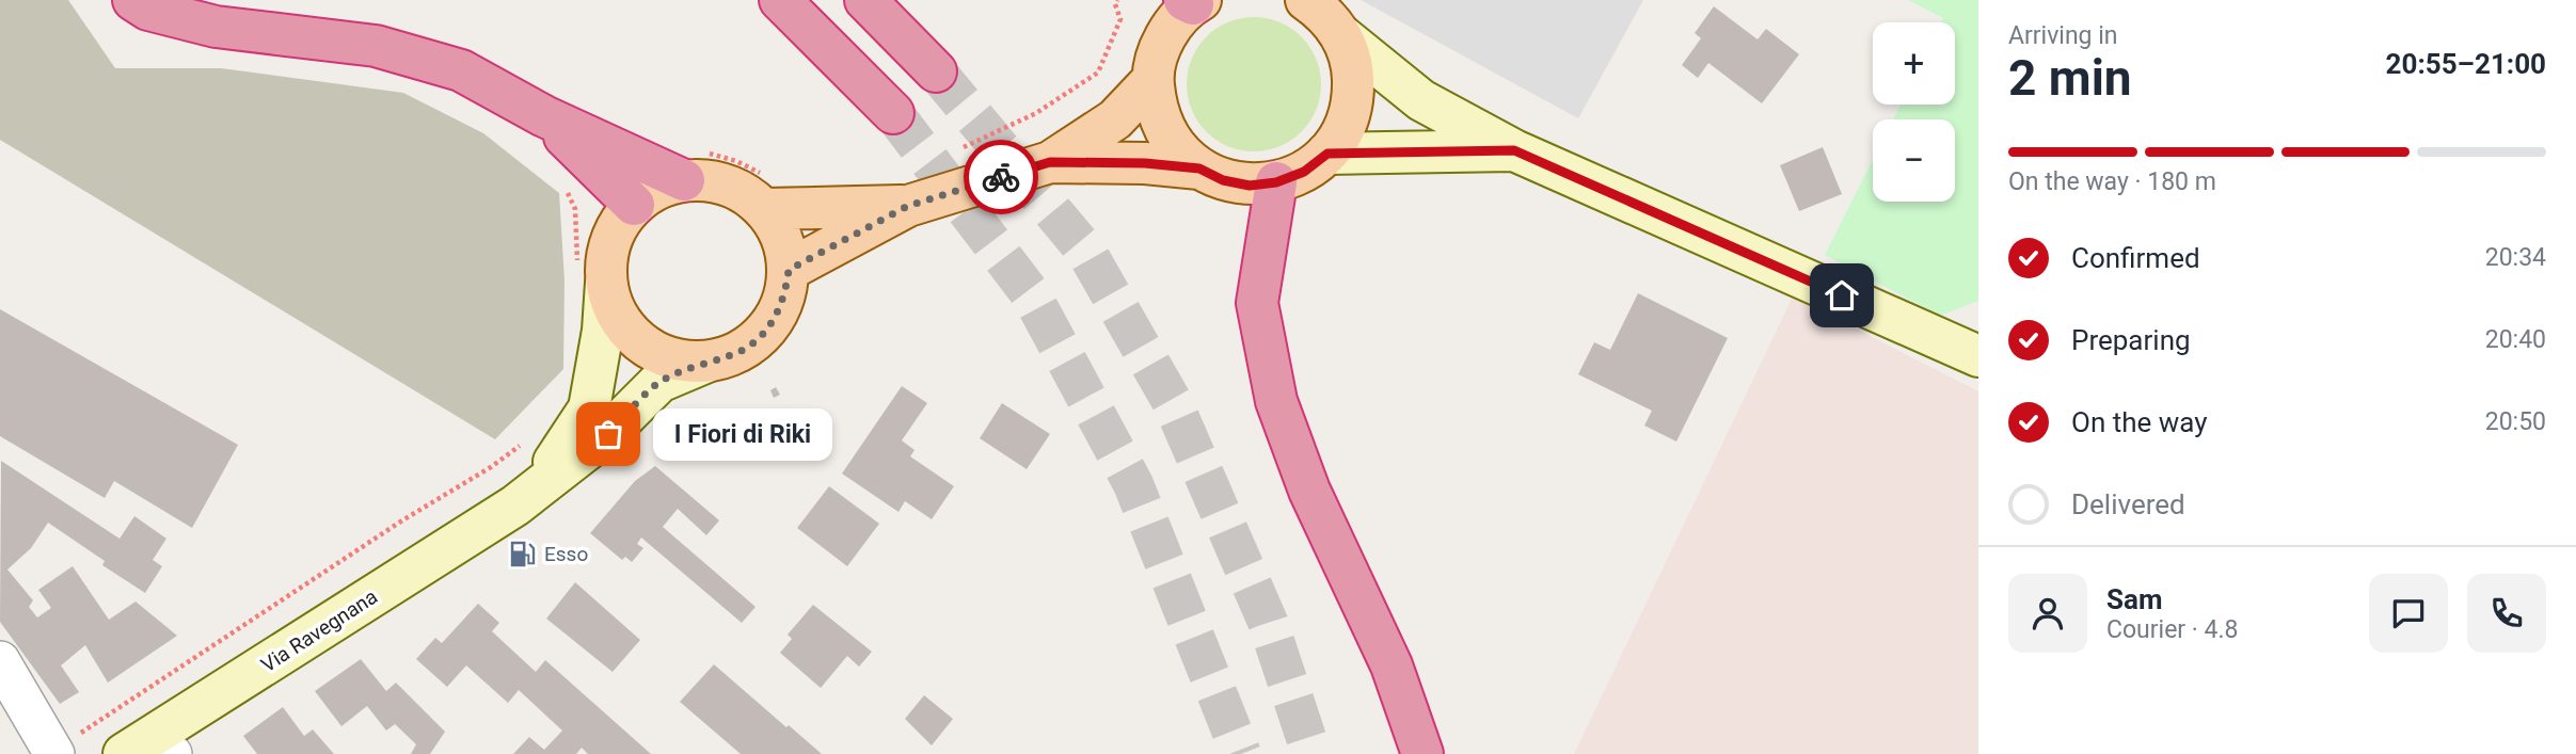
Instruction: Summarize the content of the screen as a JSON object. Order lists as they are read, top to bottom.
{
  "streets": {
    "main road": ["Via Ravegnana"]
  },
  "places": {
    "other": ["I Fiori di Riki"],
    "fuel station": ["Esso"]
  },
  "page": {
    "heading": ["2 min", "Arriving in", "20:55–21:00"],
    "panel": ["Sam", "Courier · 4.8"],
    "map_buttons": ["+", "−"],
    "bar": "On the way · 180 m",
    "list": [
      ["Confirmed", "20:34"],
      ["Preparing", "20:40"],
      ["On the way", "20:50"],
      "Delivered"
    ],
    "bubble": "I Fiori di Riki"
  }
}
